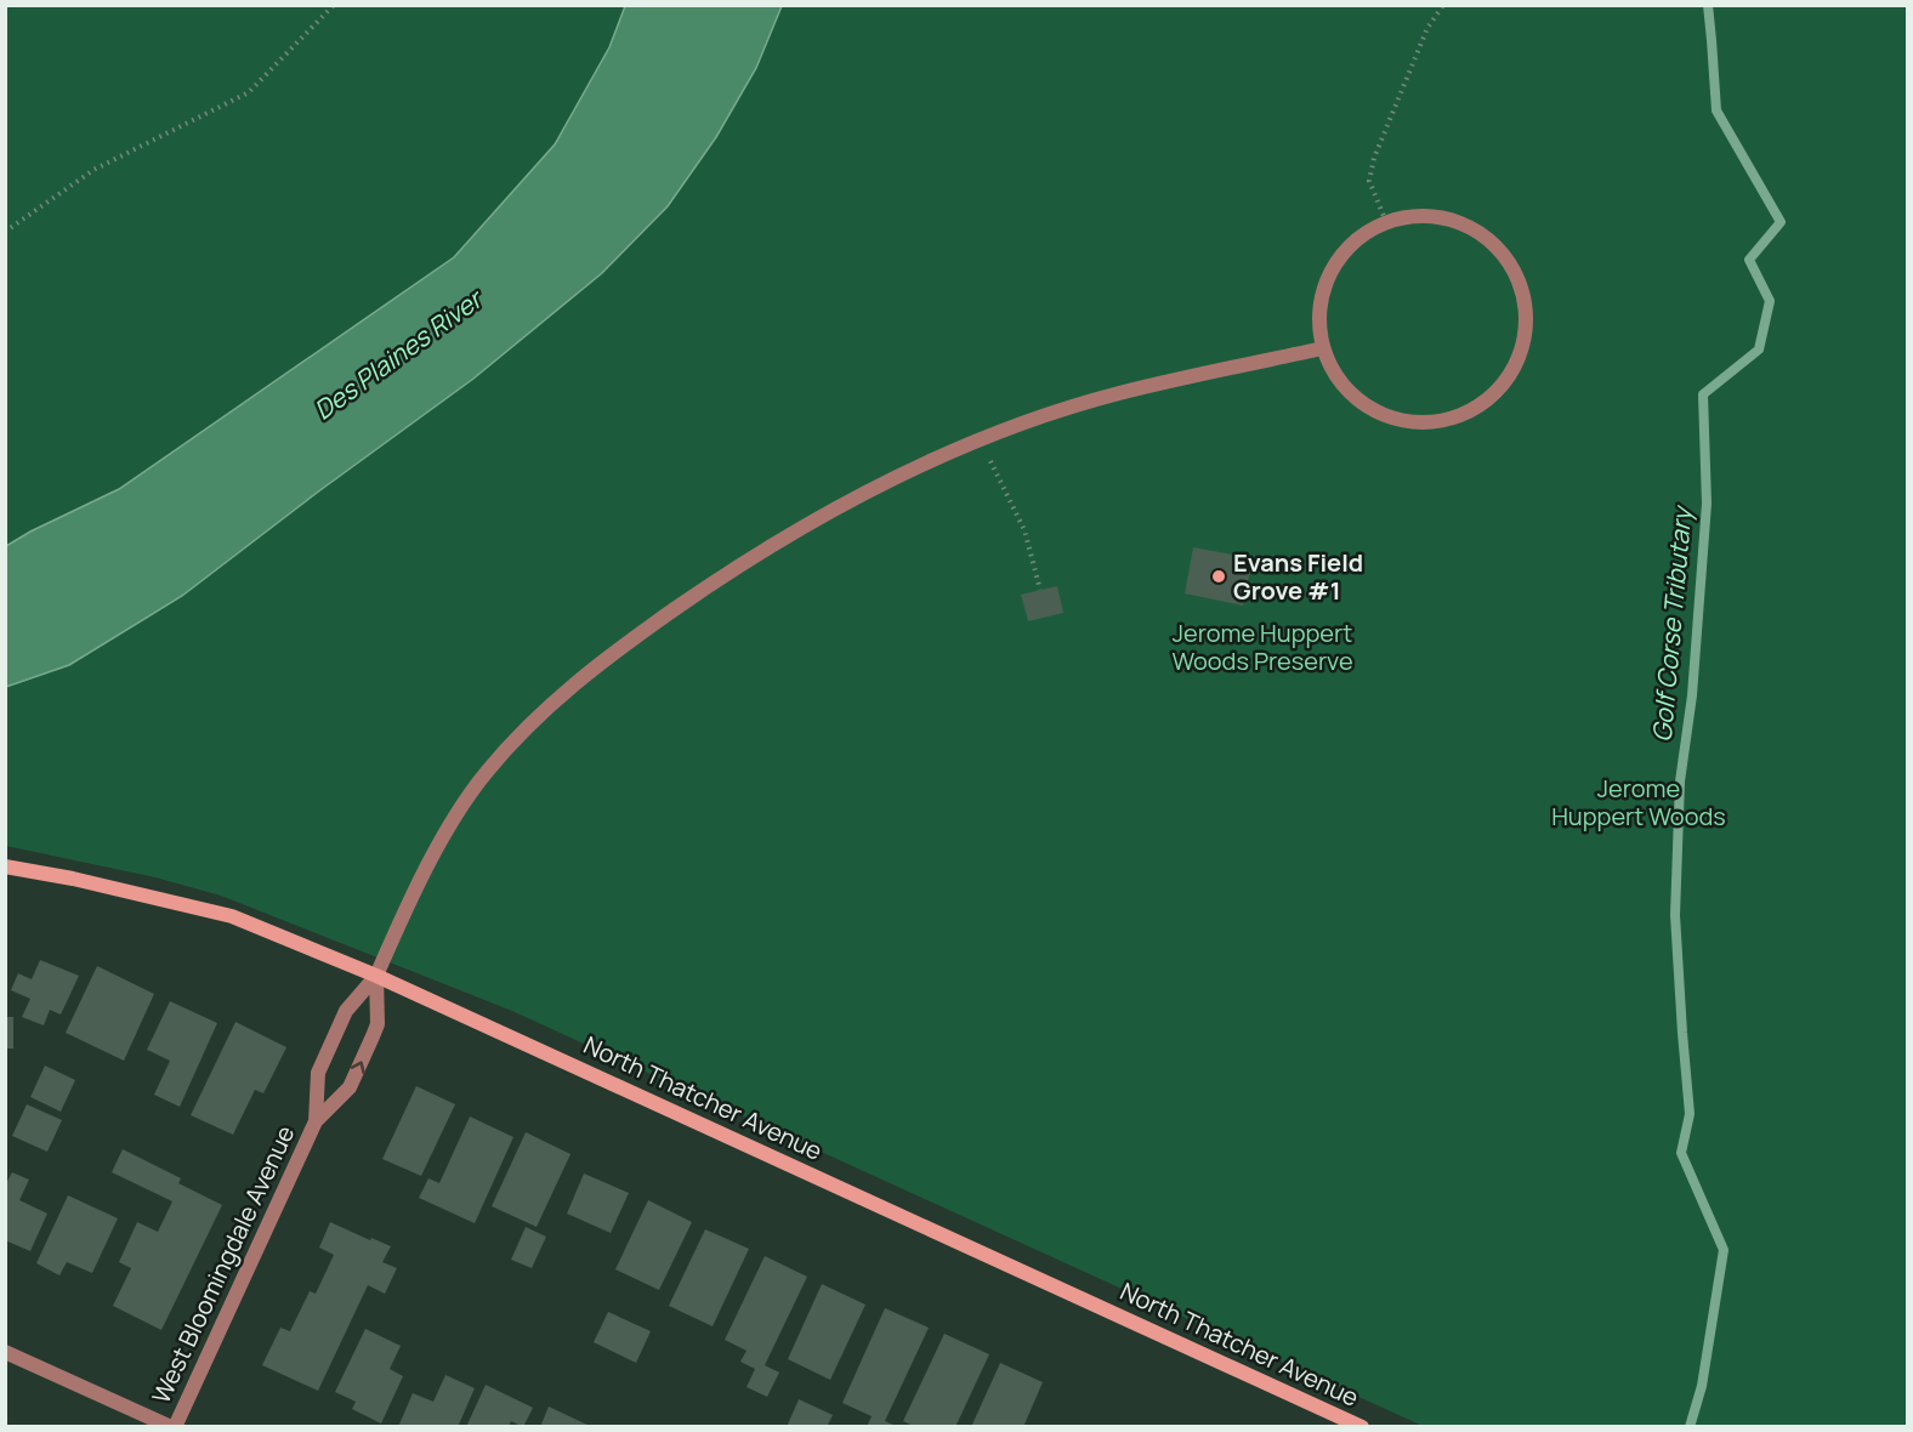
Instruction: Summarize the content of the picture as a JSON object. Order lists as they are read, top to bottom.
{
  "streets": {
    "street": ["North Thatcher Avenue", "West Bloomingdale Avenue"]
  },
  "crossings": [
    ["North Thatcher Avenue", "West Bloomingdale Avenue"]
  ],
  "water": ["Des Plaines River", "Golf Corse Tributary"],
  "parks": ["Jerome Huppert Woods Preserve", "Jerome Huppert Woods"],
  "places": ["Evans Field Grove #1"]
}
